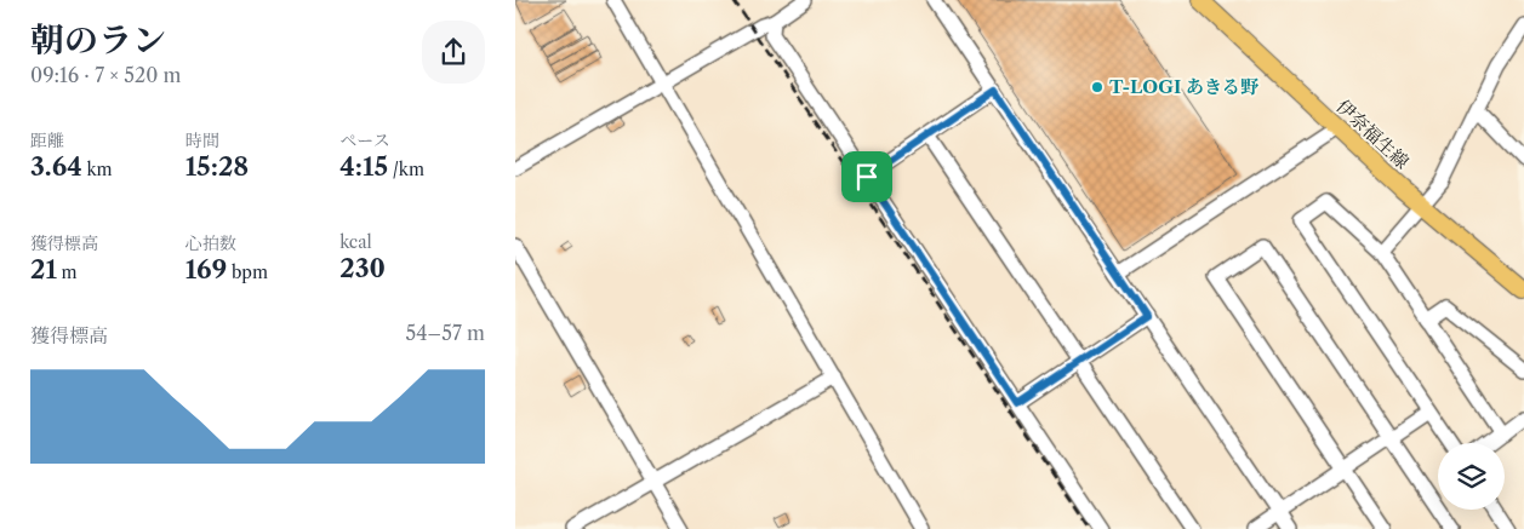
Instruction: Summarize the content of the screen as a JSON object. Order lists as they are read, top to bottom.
{
  "streets": {
    "main road": ["伊奈福生線"]
  },
  "places": ["T-LOGI あきる野"],
  "page": {
    "heading": ["朝のラン", "09:16 · 7 × 520 m"],
    "stats": [
      ["距離", "3.64 km"],
      ["時間", "15:28"],
      ["ペース", "4:15 /km"],
      ["獲得標高", "21 m"],
      ["心拍数", "169 bpm"],
      ["kcal", "230"]
    ],
    "chart": ["獲得標高", "54–57 m"]
  }
}
